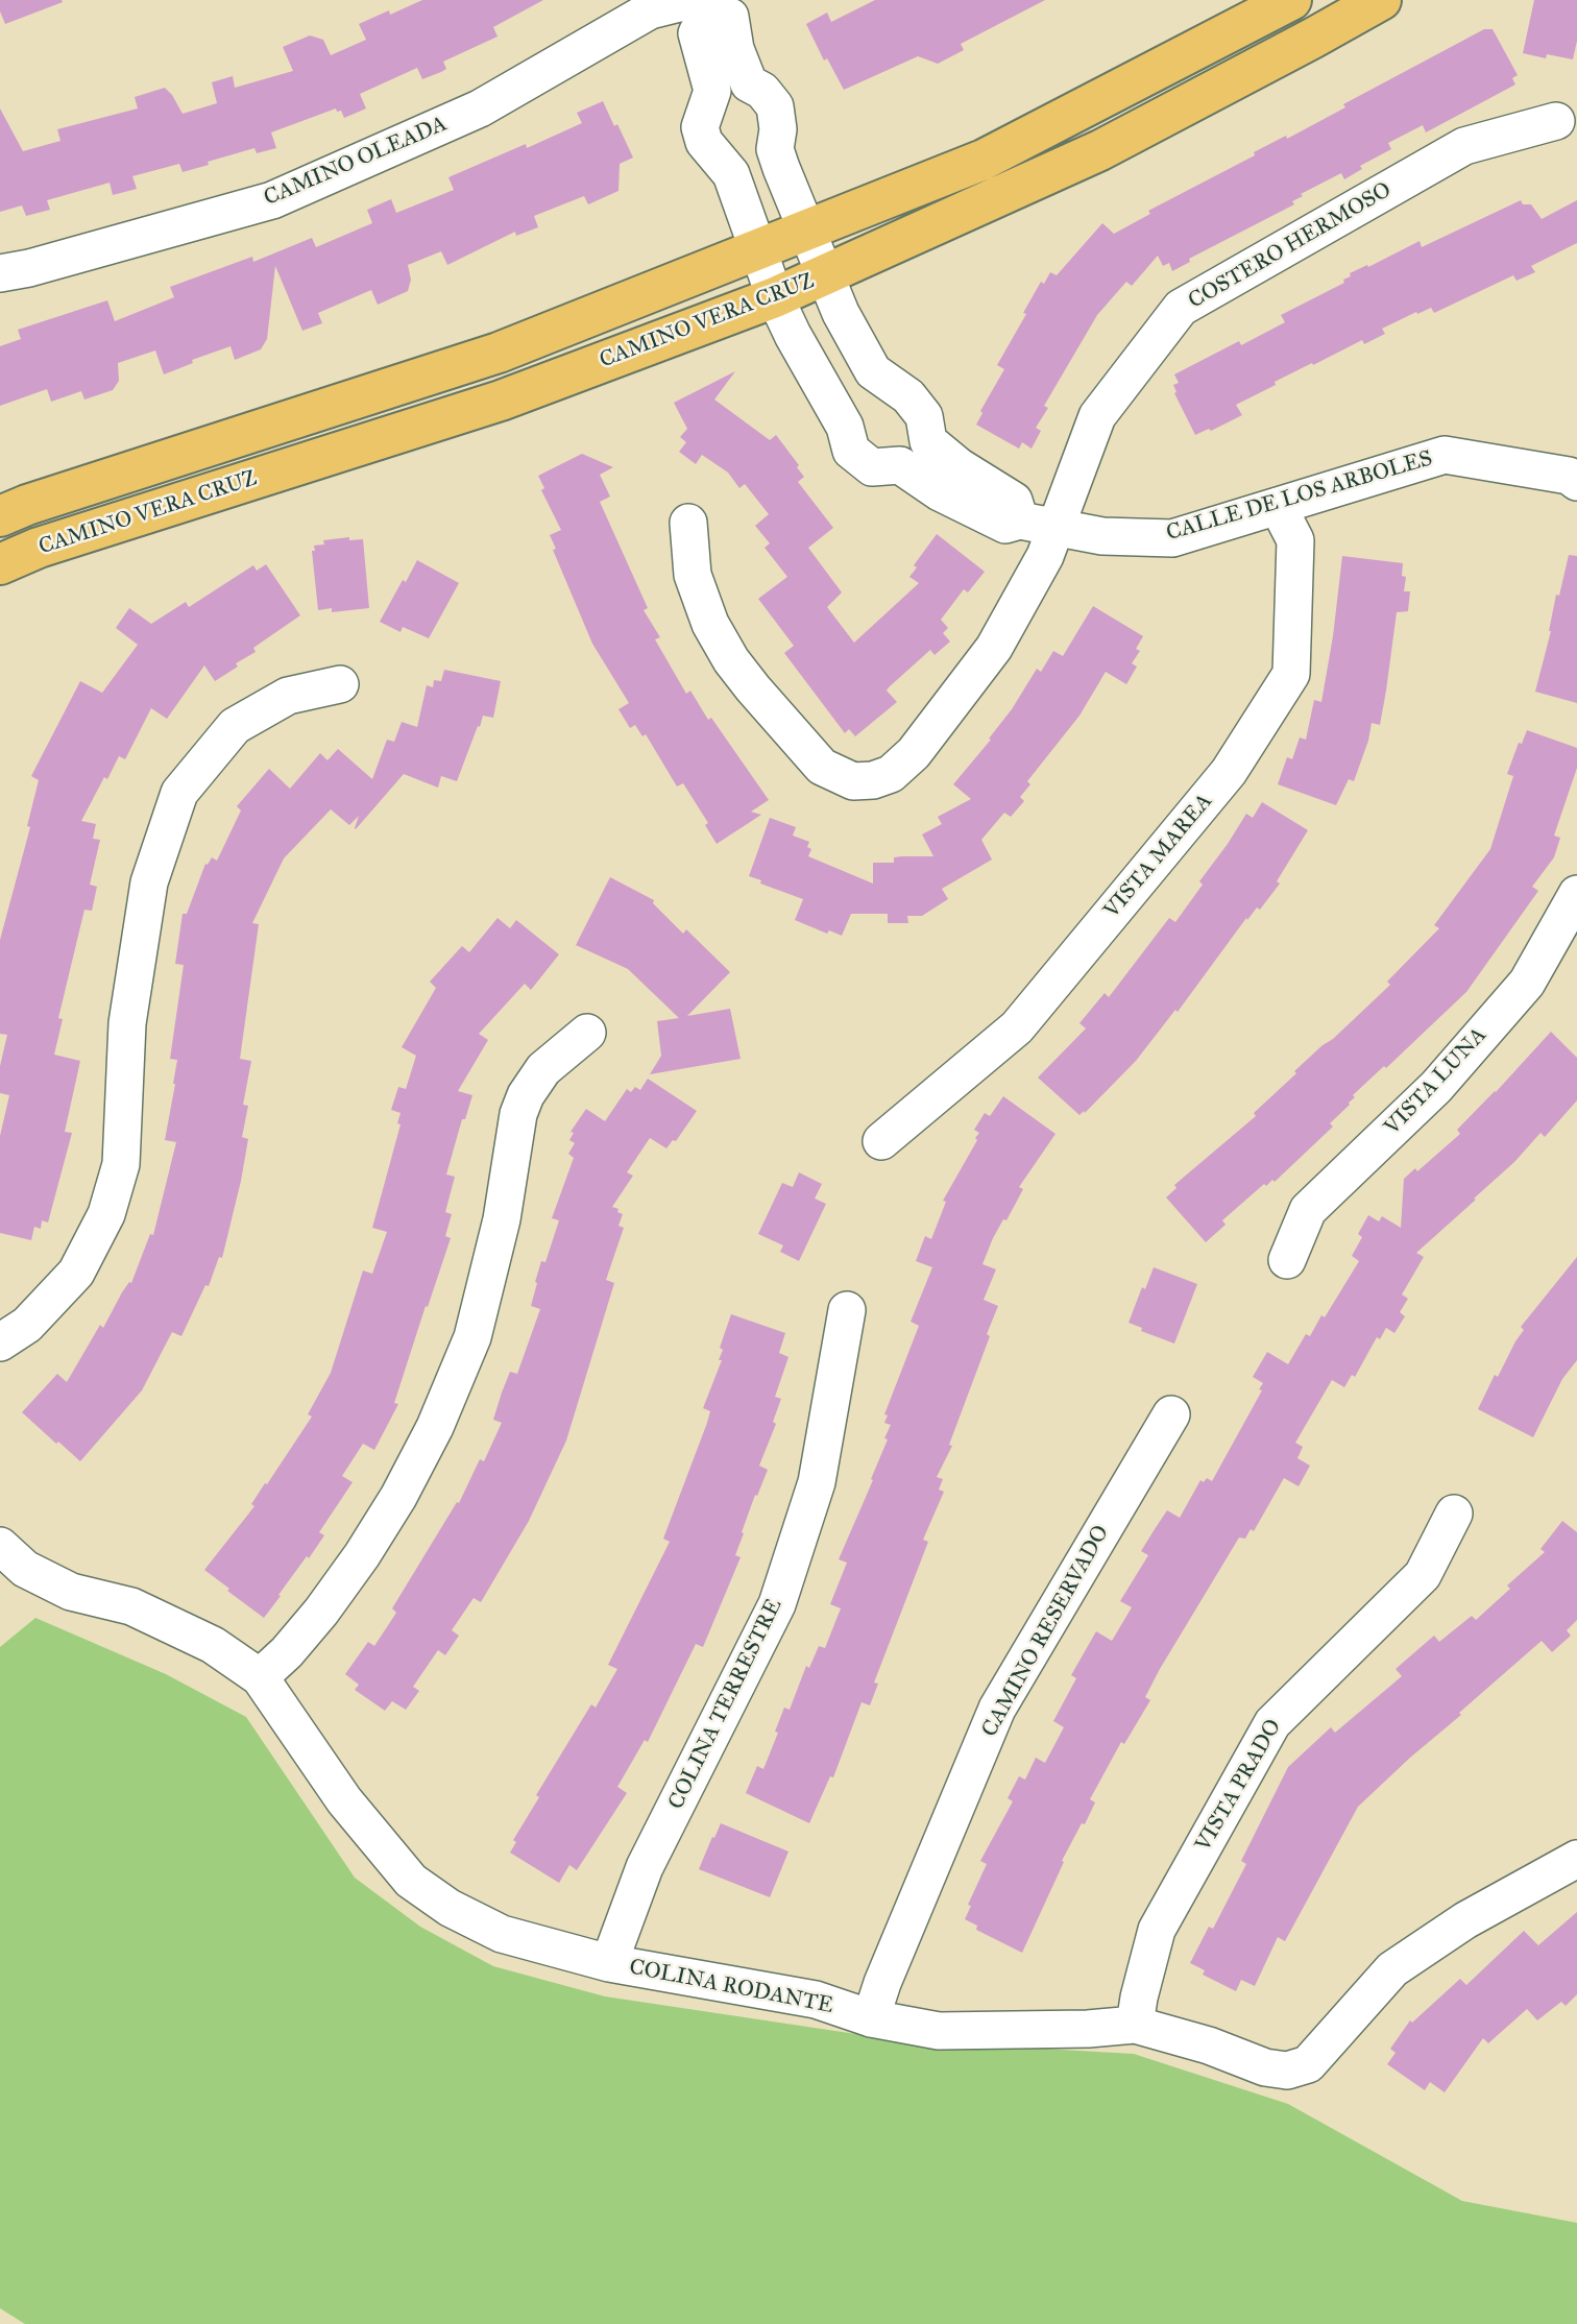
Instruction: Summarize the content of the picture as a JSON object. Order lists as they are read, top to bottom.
{
  "streets": {
    "main road": ["CAMINO VERA CRUZ"],
    "street": [
      "CAMINO OLEADA",
      "COSTERO HERMOSO",
      "CALLE DE LOS ARBOLES",
      "VISTA MAREA",
      "VISTA LUNA",
      "CAMINO RESERVADO",
      "COLINA TERRESTRE",
      "VISTA PRADO",
      "COLINA RODANTE"
    ]
  },
  "crossings": [
    ["COSTERO HERMOSO", "CALLE DE LOS ARBOLES"],
    ["CALLE DE LOS ARBOLES", "VISTA MAREA"],
    ["CAMINO RESERVADO", "COLINA RODANTE"],
    ["COLINA TERRESTRE", "COLINA RODANTE"],
    ["VISTA PRADO", "COLINA RODANTE"]
  ]
}
